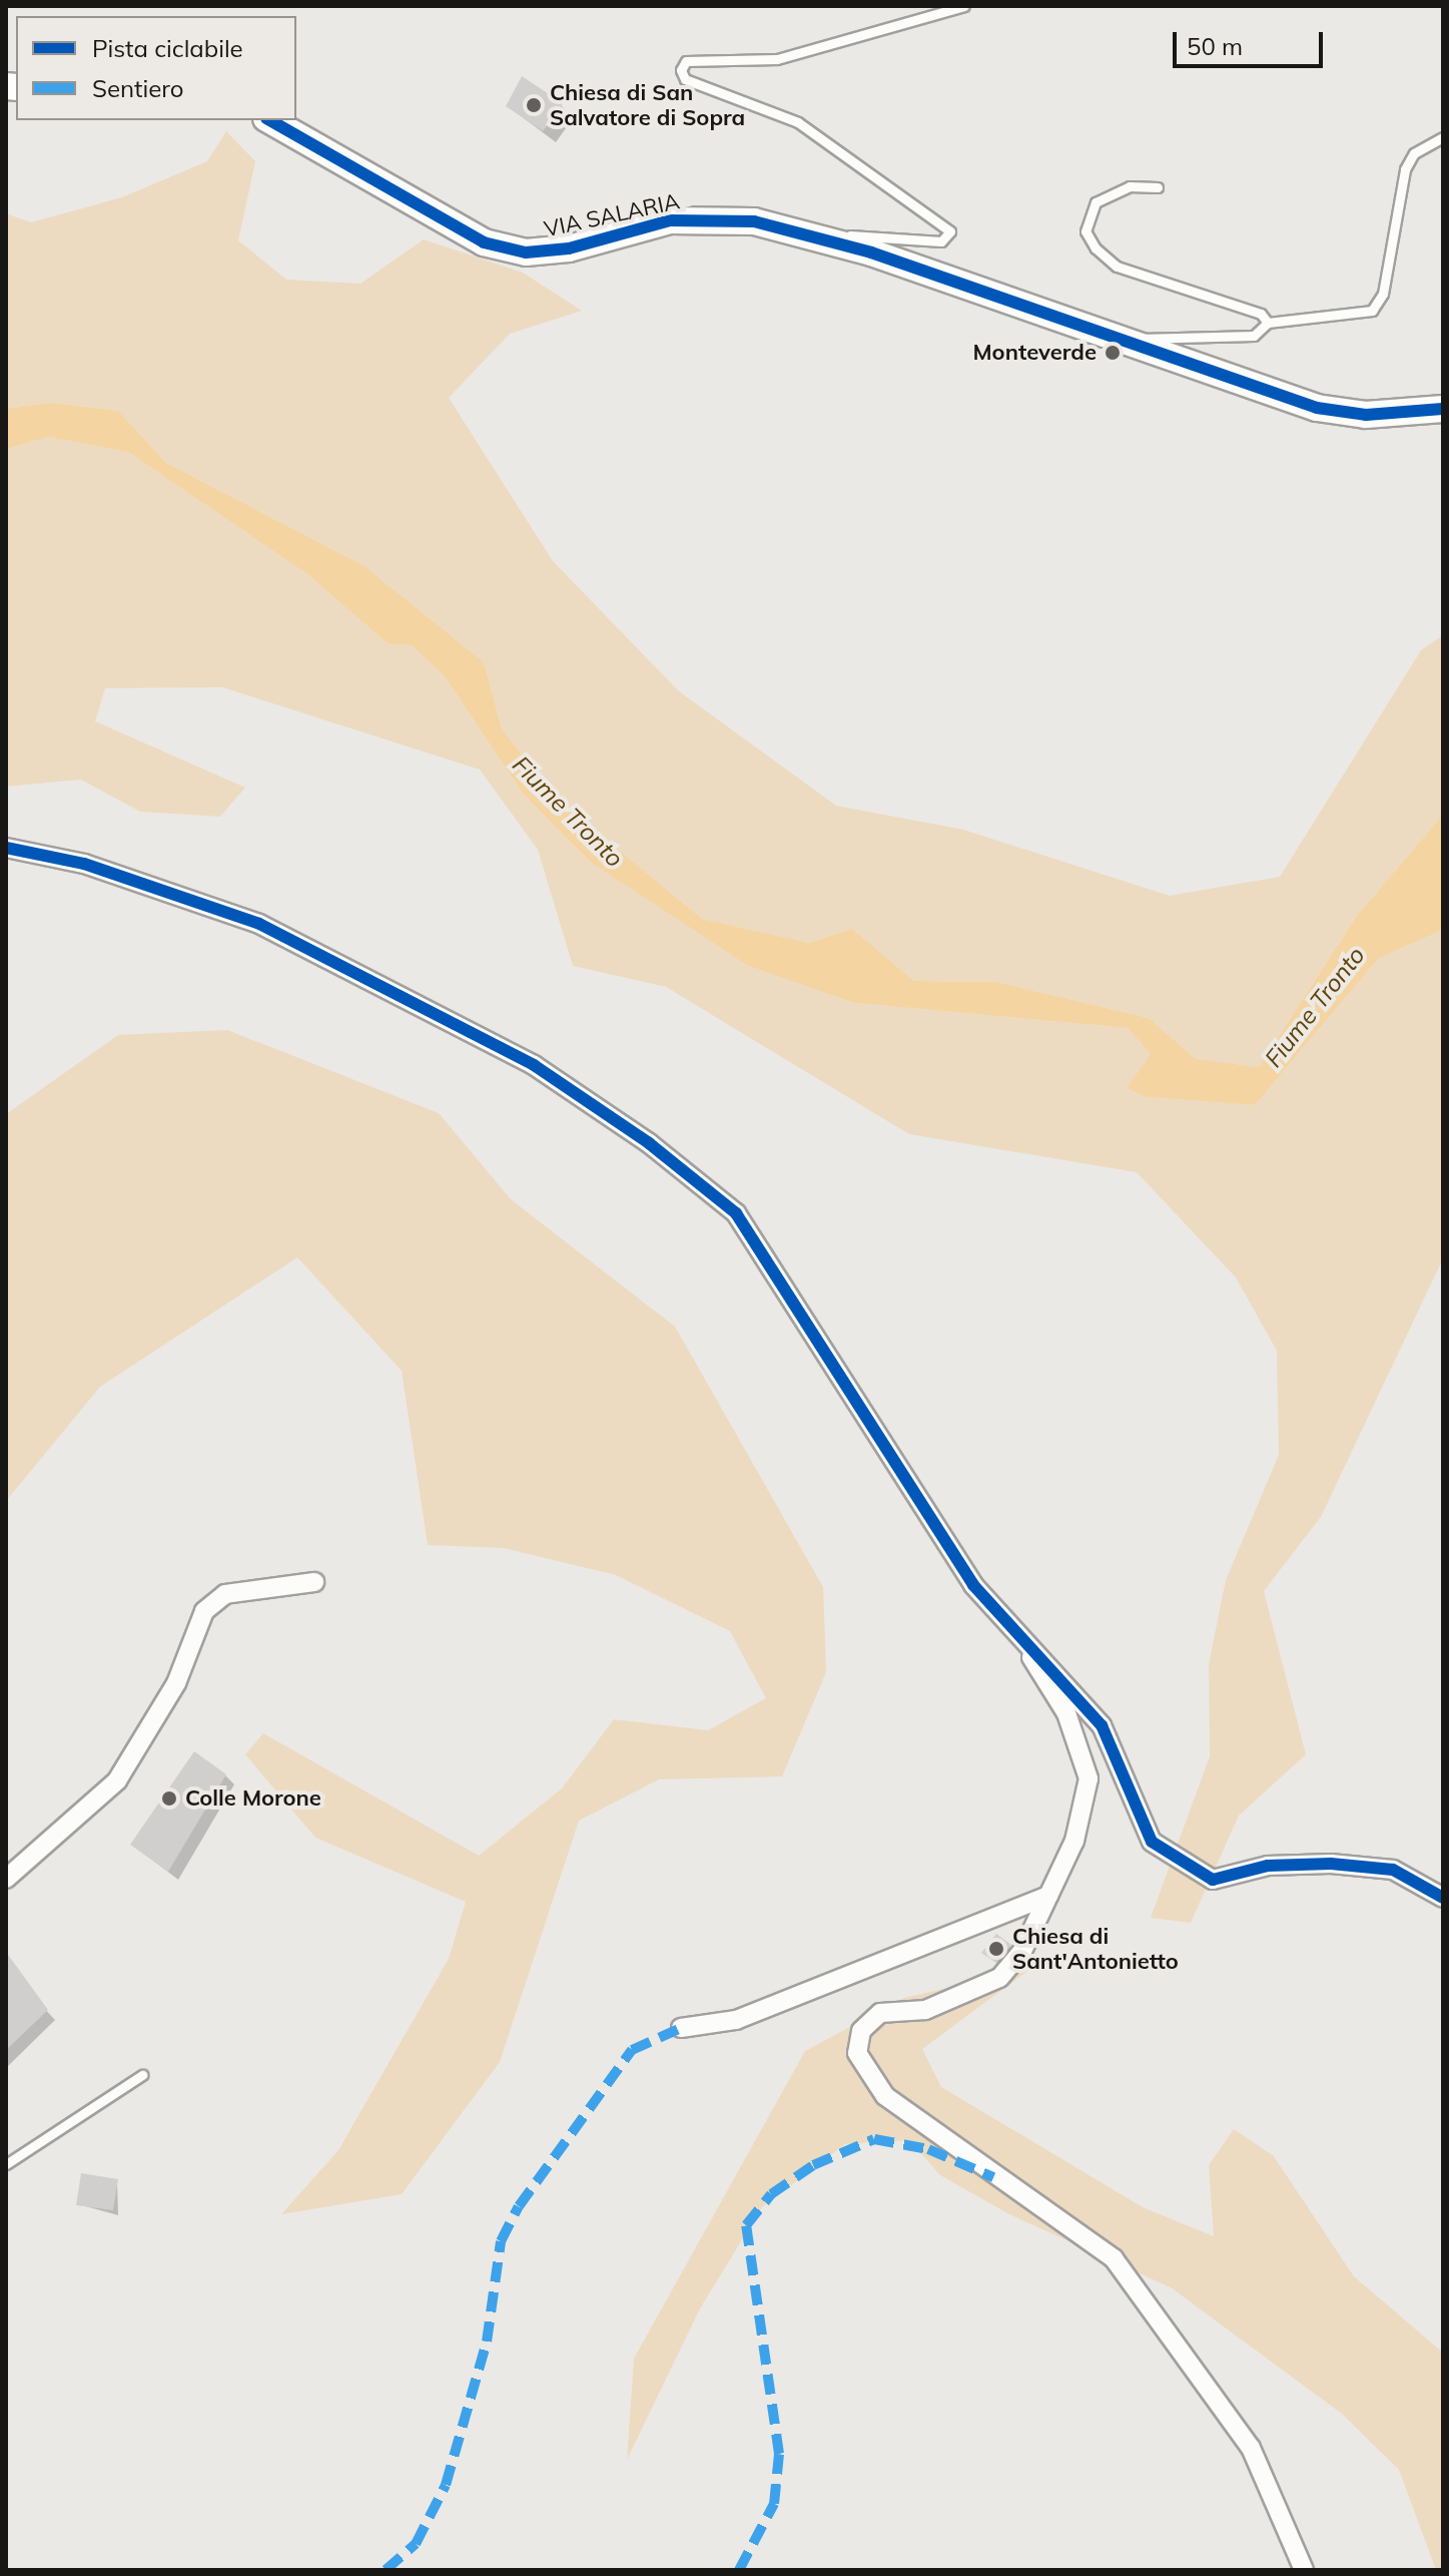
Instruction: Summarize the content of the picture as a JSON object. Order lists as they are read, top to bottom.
{
  "streets": {
    "main road": ["VIA SALARIA"]
  },
  "water": ["Fiume Tronto"],
  "places": [
    "Chiesa di San Salvatore di Sopra",
    "Monteverde",
    "Colle Morone",
    "Chiesa di Sant'Antonietto"
  ],
  "legend": ["Pista ciclabile", "Sentiero"],
  "scale_bar": "50 m"
}
